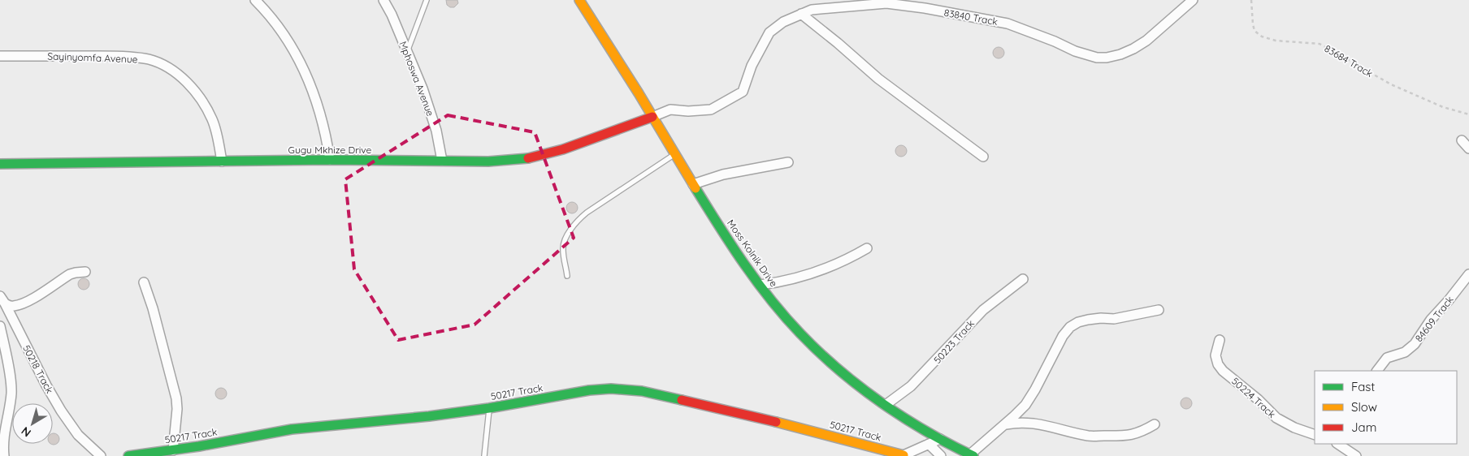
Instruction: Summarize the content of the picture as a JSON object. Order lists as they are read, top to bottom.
{
  "streets": {
    "street": [
      "83840 Track",
      "Sayinyomfa Avenue",
      "Mphoswa Avenue",
      "Gugu Mkhize Drive",
      "Moss Kolnik Drive",
      "84609 Track",
      "50223 Track",
      "50218 Track",
      "50217 Track",
      "50224 Track"
    ],
    "path": ["83684 Track"]
  },
  "crossings": [
    ["83840 Track", "Gugu Mkhize Drive"],
    ["83840 Track", "Moss Kolnik Drive"],
    ["Sayinyomfa Avenue", "Gugu Mkhize Drive"],
    ["Mphoswa Avenue", "Gugu Mkhize Drive"],
    ["Gugu Mkhize Drive", "Moss Kolnik Drive"],
    ["Moss Kolnik Drive", "50223 Track"]
  ],
  "legend": ["Fast", "Slow", "Jam"],
  "north": "bottom left"
}
